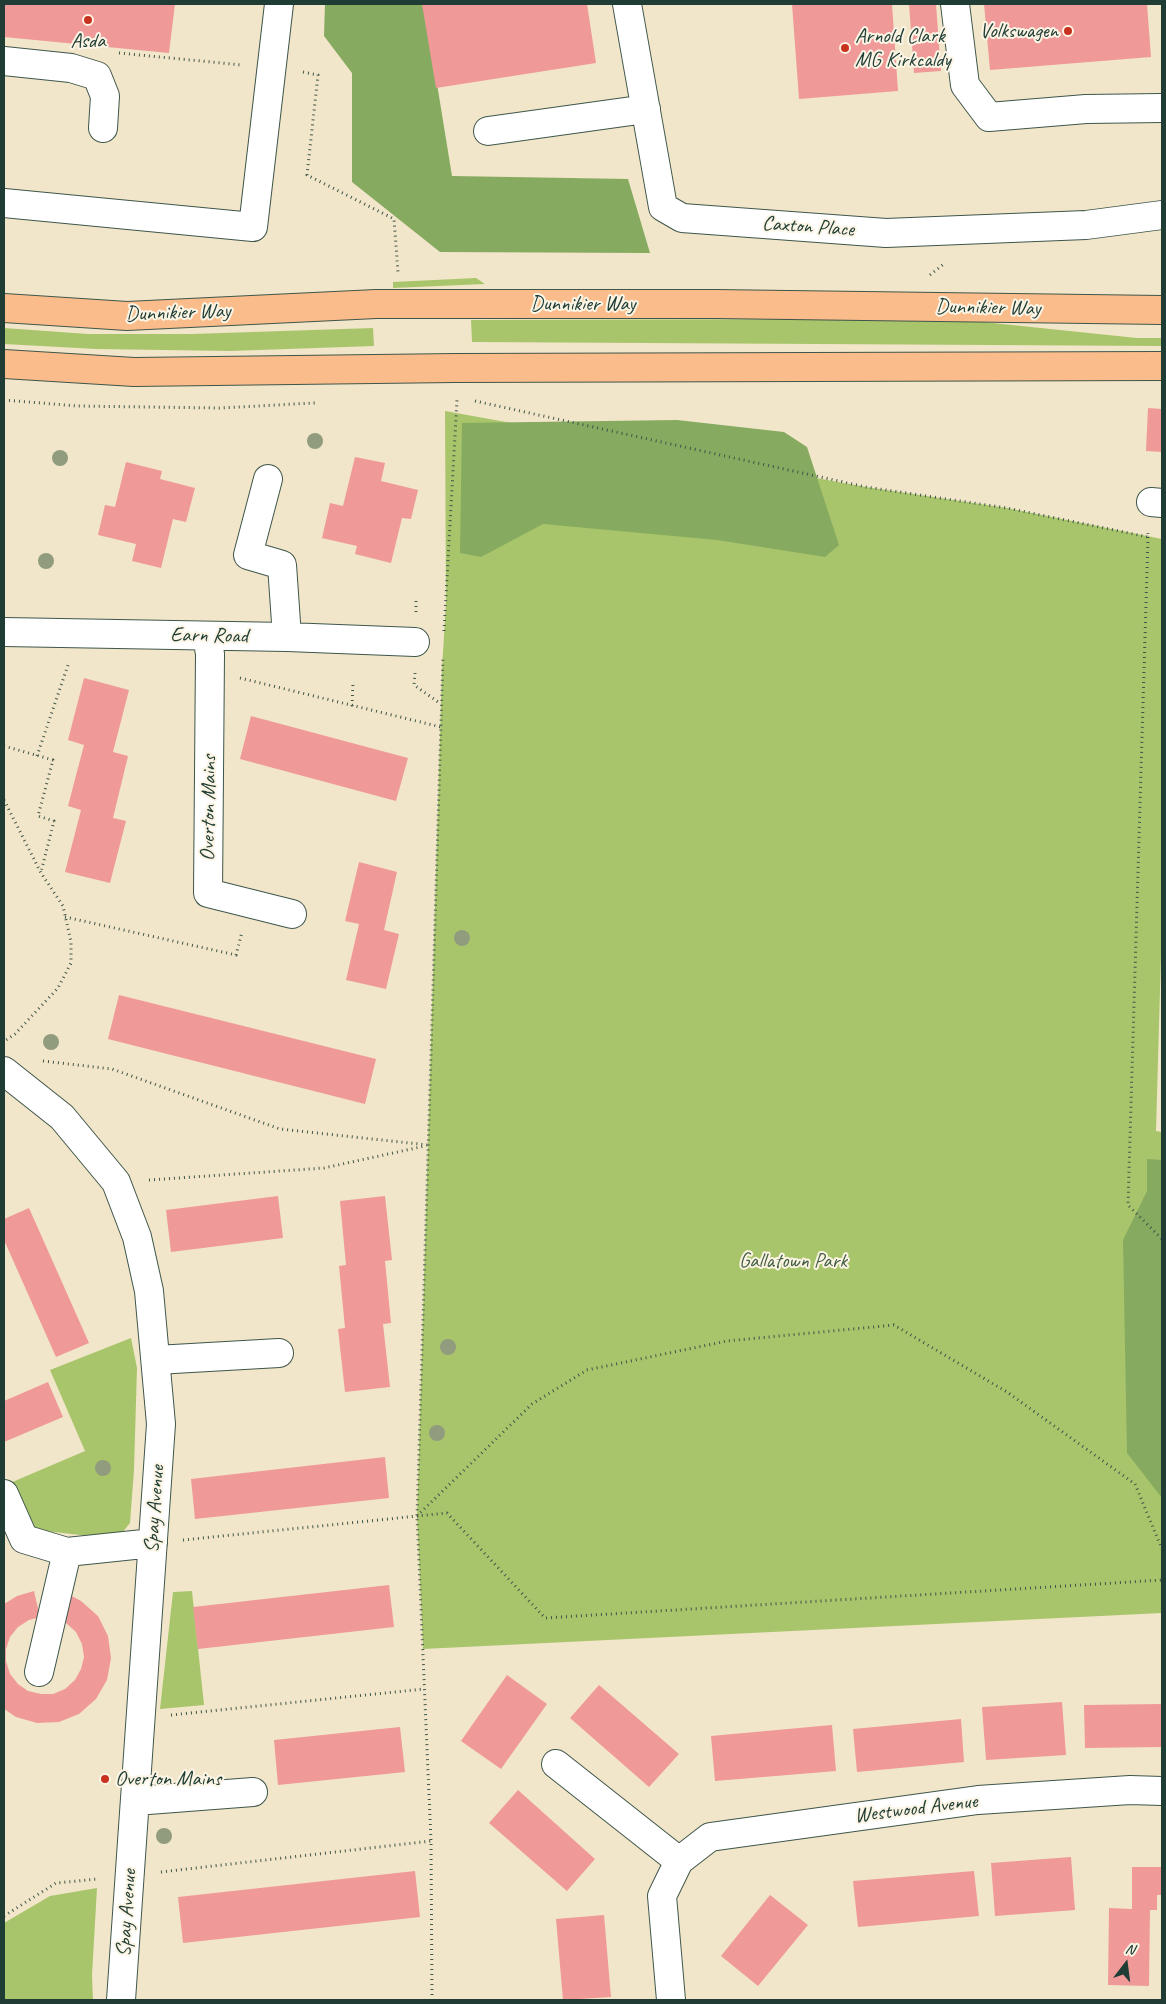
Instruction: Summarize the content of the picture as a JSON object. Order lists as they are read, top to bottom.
{
  "streets": {
    "main road": ["Dunnikier Way"],
    "street": [
      "Caxton Place",
      "Earn Road",
      "Overton Mains",
      "Spay Avenue",
      "Westwood Avenue"
    ]
  },
  "crossings": [
    ["Earn Road", "Overton Mains"]
  ],
  "parks": ["Gallatown Park"],
  "places": [
    "Asda",
    "Volkswagen",
    "Arnold Clark MG Kirkcaldy",
    "Overton Mains"
  ],
  "north": "top"
}
